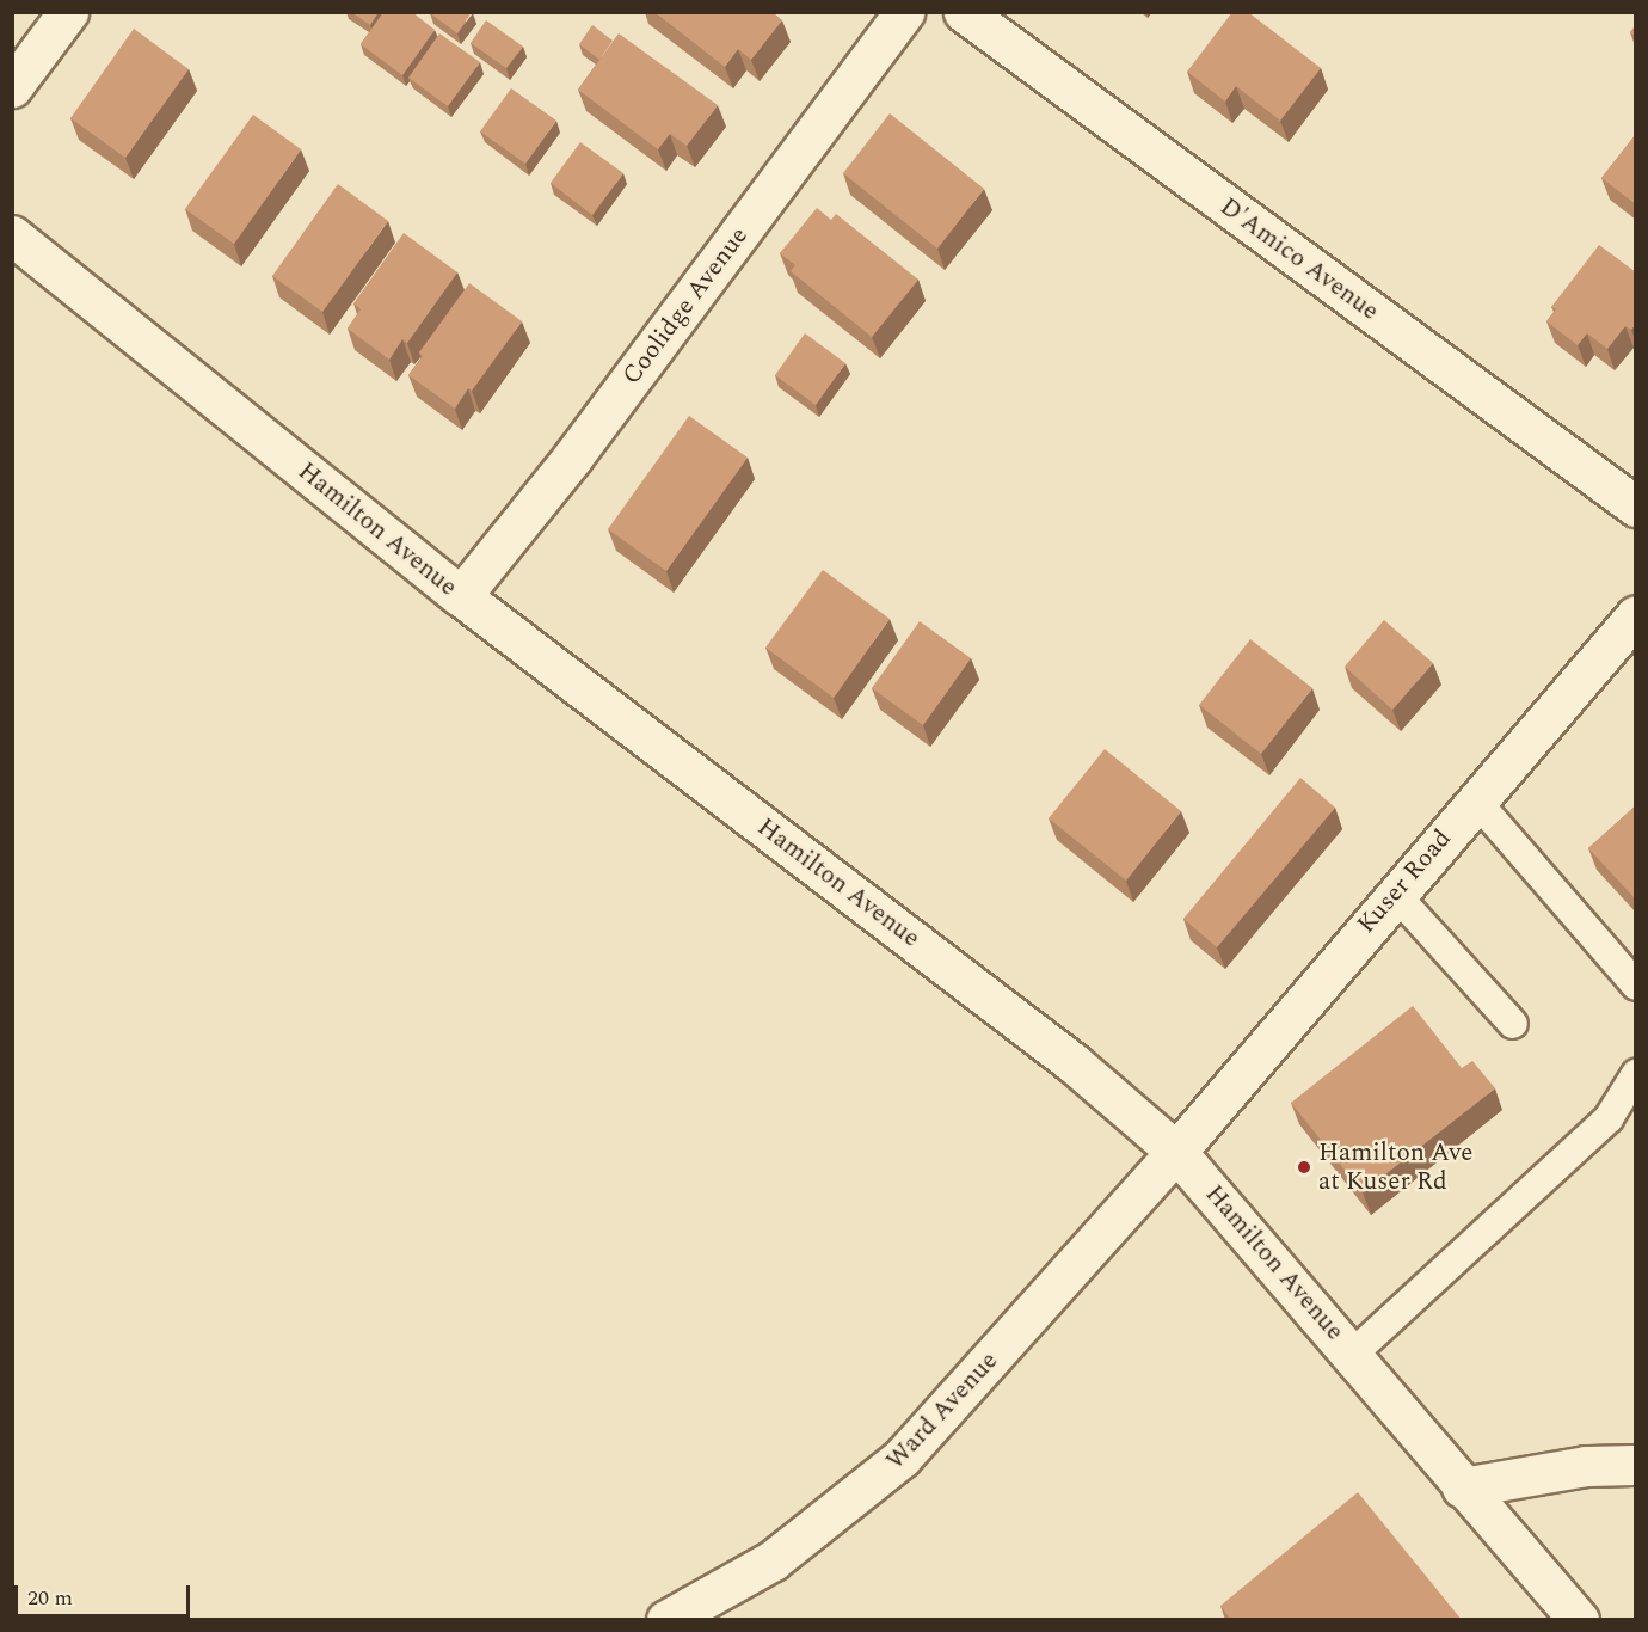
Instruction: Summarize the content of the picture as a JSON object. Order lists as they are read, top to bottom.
{
  "streets": {
    "street": [
      "D'Amico Avenue",
      "Coolidge Avenue",
      "Hamilton Avenue",
      "Kuser Road",
      "Ward Avenue"
    ]
  },
  "crossings": [
    ["Coolidge Avenue", "Hamilton Avenue"],
    ["Hamilton Avenue", "Kuser Road"],
    ["Hamilton Avenue", "Ward Avenue"],
    ["Kuser Road", "Ward Avenue"]
  ],
  "places": ["Hamilton Ave at Kuser Rd"],
  "scale_bar": "20 m"
}
